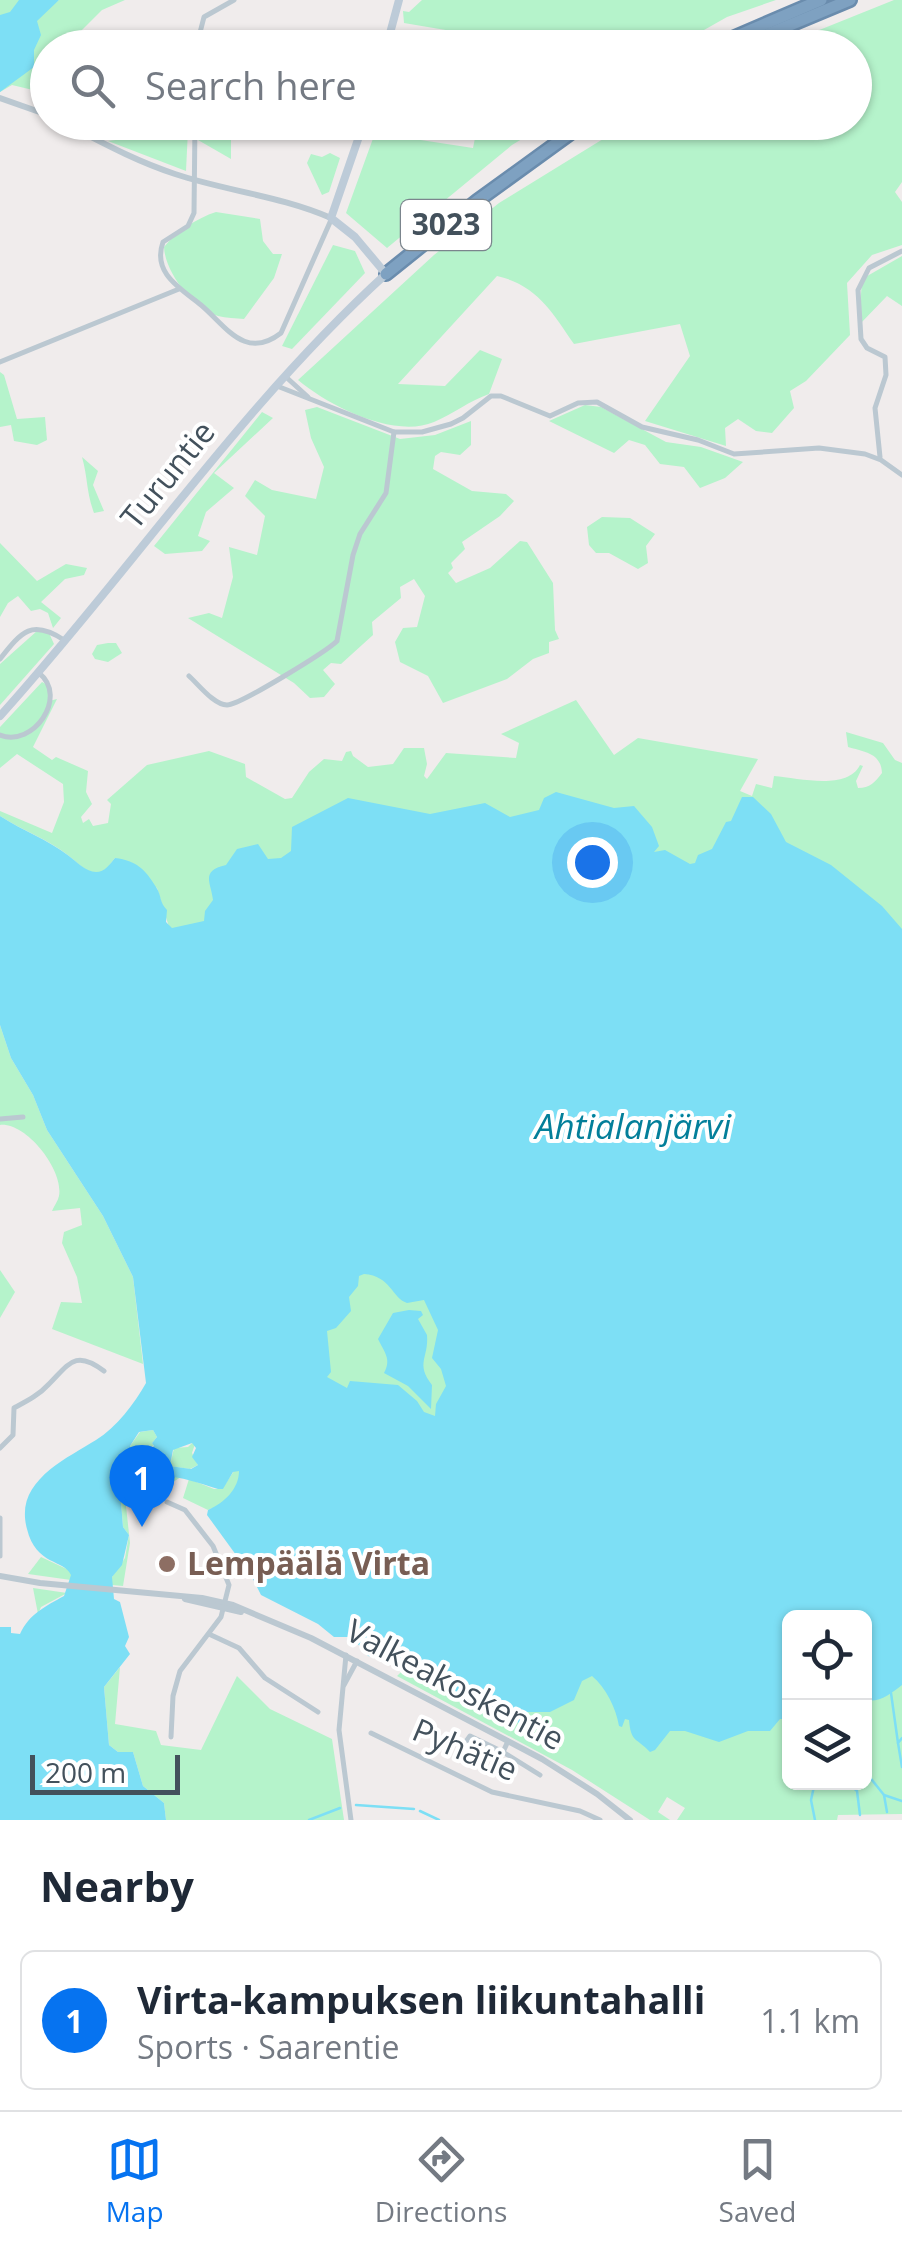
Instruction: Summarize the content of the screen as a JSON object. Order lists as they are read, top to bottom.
{
  "streets": {
    "highway": ["3023"],
    "main road": ["Turuntie"],
    "street": ["Valkeakoskentie", "Pyhätie"]
  },
  "crossings": [
    ["3023", "Turuntie"]
  ],
  "water": ["Ahtialanjärvi"],
  "places": ["Lempäälä Virta"],
  "scale_bar": "200 m",
  "page": {
    "search": "Search here",
    "pins": "1",
    "scale": "200 m",
    "heading": "Nearby",
    "list": [
      {
        "mark": "1",
        "name": "Virta-kampuksen liikuntahalli",
        "note": "Sports · Saarentie",
        "value": "1.1 km"
      }
    ],
    "nav": ["Map", "Directions", "Saved"]
  }
}
